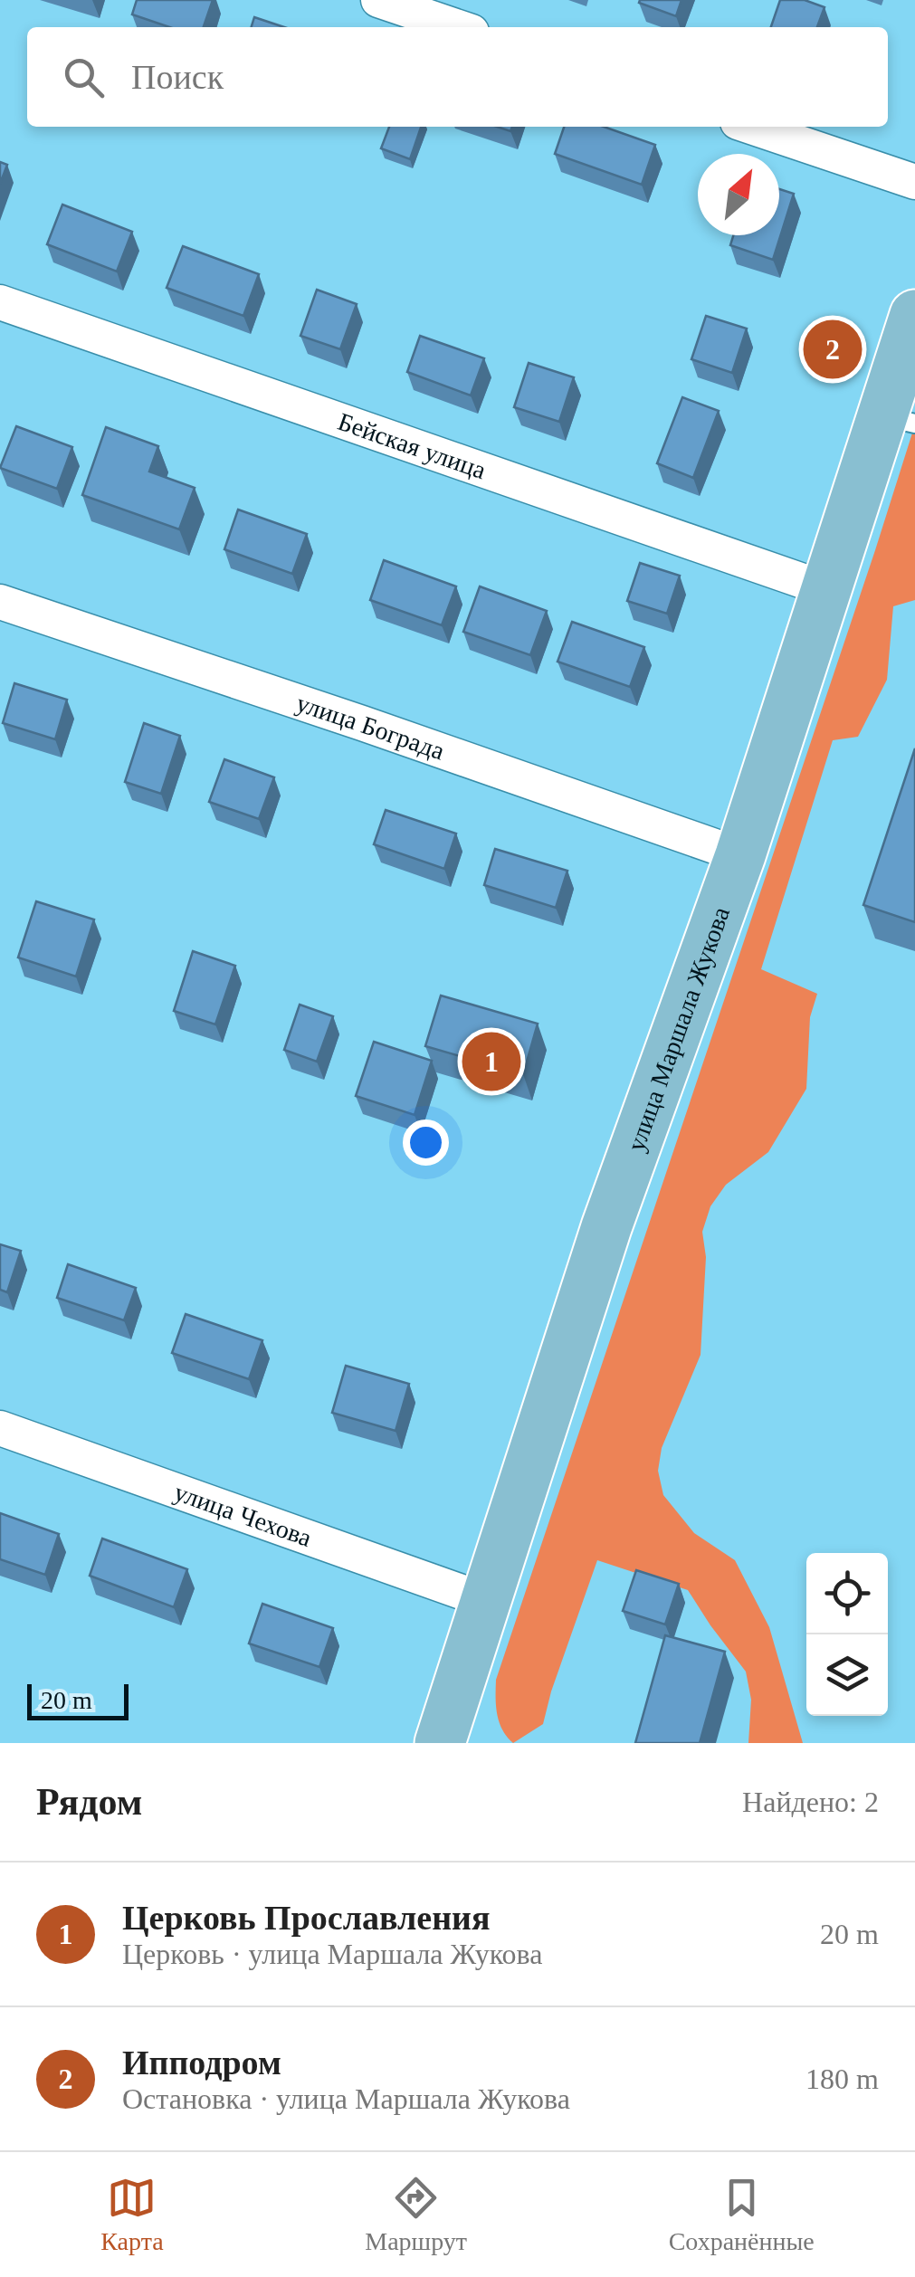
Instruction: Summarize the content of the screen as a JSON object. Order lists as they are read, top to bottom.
{
  "streets": {
    "main road": ["улица Маршала Жукова"],
    "street": ["Бейская улица", "улица Бограда", "улица Чехова"]
  },
  "crossings": [
    ["Бейская улица", "улица Маршала Жукова"],
    ["улица Бограда", "улица Маршала Жукова"],
    ["улица Маршала Жукова", "улица Чехова"]
  ],
  "scale_bar": "20 m",
  "north": "top right",
  "page": {
    "search": "Поиск",
    "pins": ["2", "1"],
    "scale": "20 m",
    "heading": ["Рядом", "Найдено: 2"],
    "list": [
      {
        "mark": "1",
        "name": "Церковь Прославления",
        "note": "Церковь · улица Маршала Жукова",
        "value": "20 m"
      },
      {
        "mark": "2",
        "name": "Ипподром",
        "note": "Остановка · улица Маршала Жукова",
        "value": "180 m"
      }
    ],
    "nav": ["Карта", "Маршрут", "Сохранённые"]
  }
}
